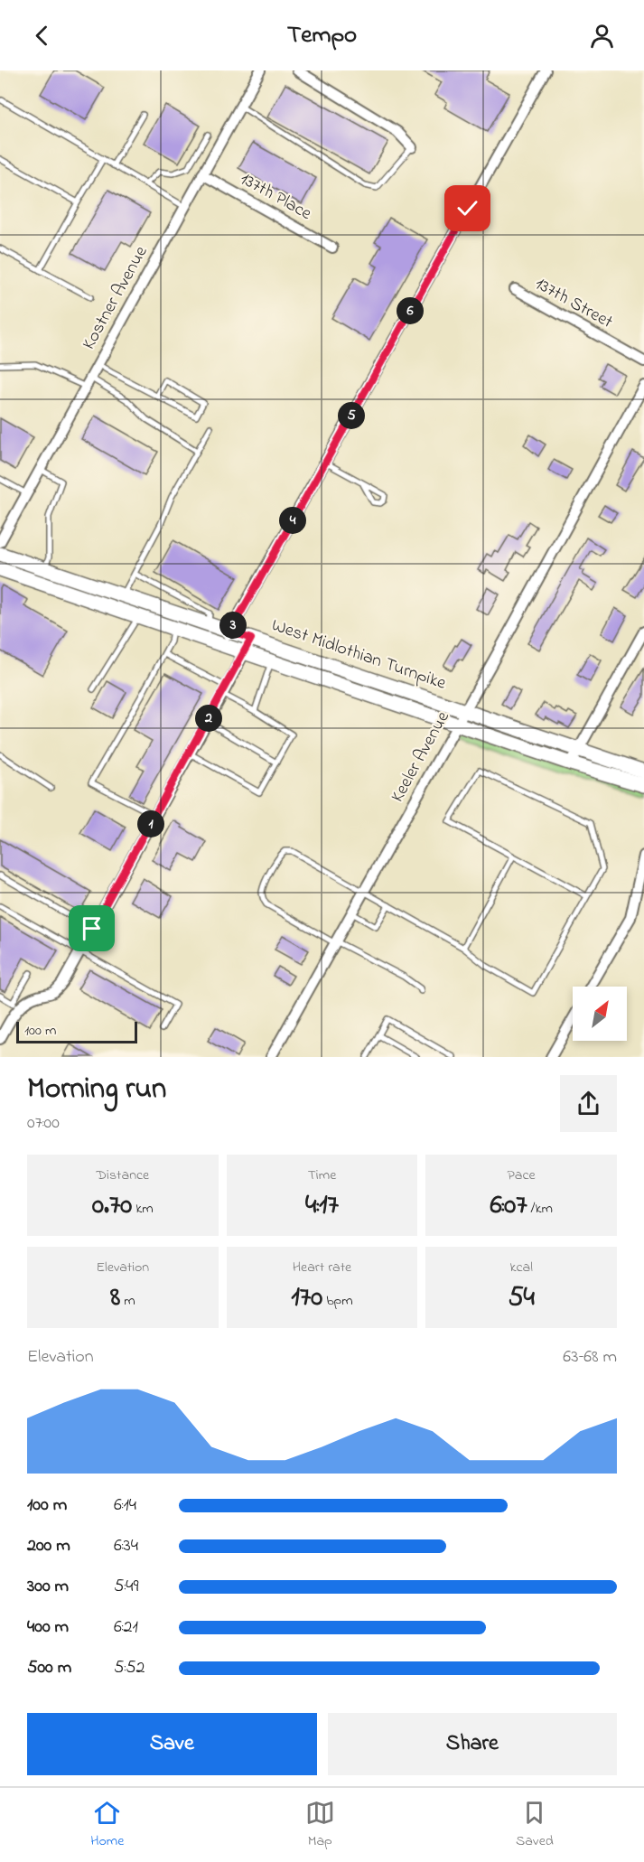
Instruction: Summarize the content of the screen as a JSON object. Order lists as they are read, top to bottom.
{
  "streets": {
    "main road": ["West Midlothian Turnpike"],
    "street": [
      "137th Place",
      "Kostner Avenue",
      "137th Street",
      "Keeler Avenue"
    ]
  },
  "crossings": [
    ["137th Place", "Kostner Avenue"],
    ["West Midlothian Turnpike", "Keeler Avenue"]
  ],
  "scale_bar": "100 m",
  "north": "top right",
  "page": {
    "header": "Tempo",
    "pins": [
      "6",
      "5",
      "4",
      "3",
      "2",
      "1"
    ],
    "scale": "100 m",
    "heading": ["Morning run", "07:00"],
    "stats": [
      ["Distance", "0.70 km"],
      ["Time", "4:17"],
      ["Pace", "6:07 /km"],
      ["Elevation", "8 m"],
      ["Heart rate", "170 bpm"],
      ["kcal", "54"]
    ],
    "chart": ["Elevation", "63–68 m"],
    "list": [
      {
        "name": "100 m",
        "note": "6:14"
      },
      {
        "name": "200 m",
        "note": "6:34"
      },
      {
        "name": "300 m",
        "note": "5:49"
      },
      {
        "name": "400 m",
        "note": "6:21"
      },
      {
        "name": "500 m",
        "note": "5:52"
      }
    ],
    "buttons": ["Save", "Share"],
    "tabs": ["Home", "Map", "Saved"]
  }
}
